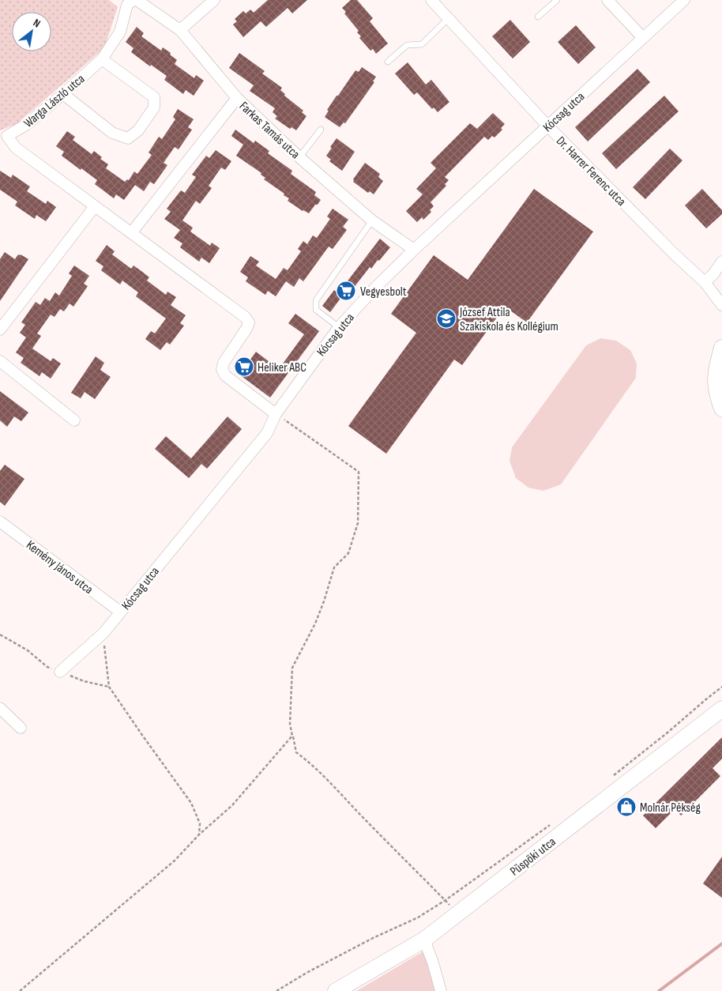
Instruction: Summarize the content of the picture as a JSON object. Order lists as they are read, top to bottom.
{
  "streets": {
    "street": [
      "Warga László utca",
      "Kócsag utca",
      "Farkas Tamás utca",
      "Dr. Harrer Ferenc utca",
      "Kemény János utca",
      "Püspöki utca"
    ]
  },
  "crossings": [
    ["Warga László utca", "Kócsag utca"],
    ["Warga László utca", "Farkas Tamás utca"],
    ["Kócsag utca", "Farkas Tamás utca"],
    ["Kócsag utca", "Dr. Harrer Ferenc utca"],
    ["Kócsag utca", "Kemény János utca"]
  ],
  "places": {
    "supermarket": ["Vegyesbolt", "Heliker ABC"],
    "school or university": ["József Attila Szakiskola és Kollégium"],
    "shop": ["Molnár Pékség"]
  },
  "north": "top right"
}
